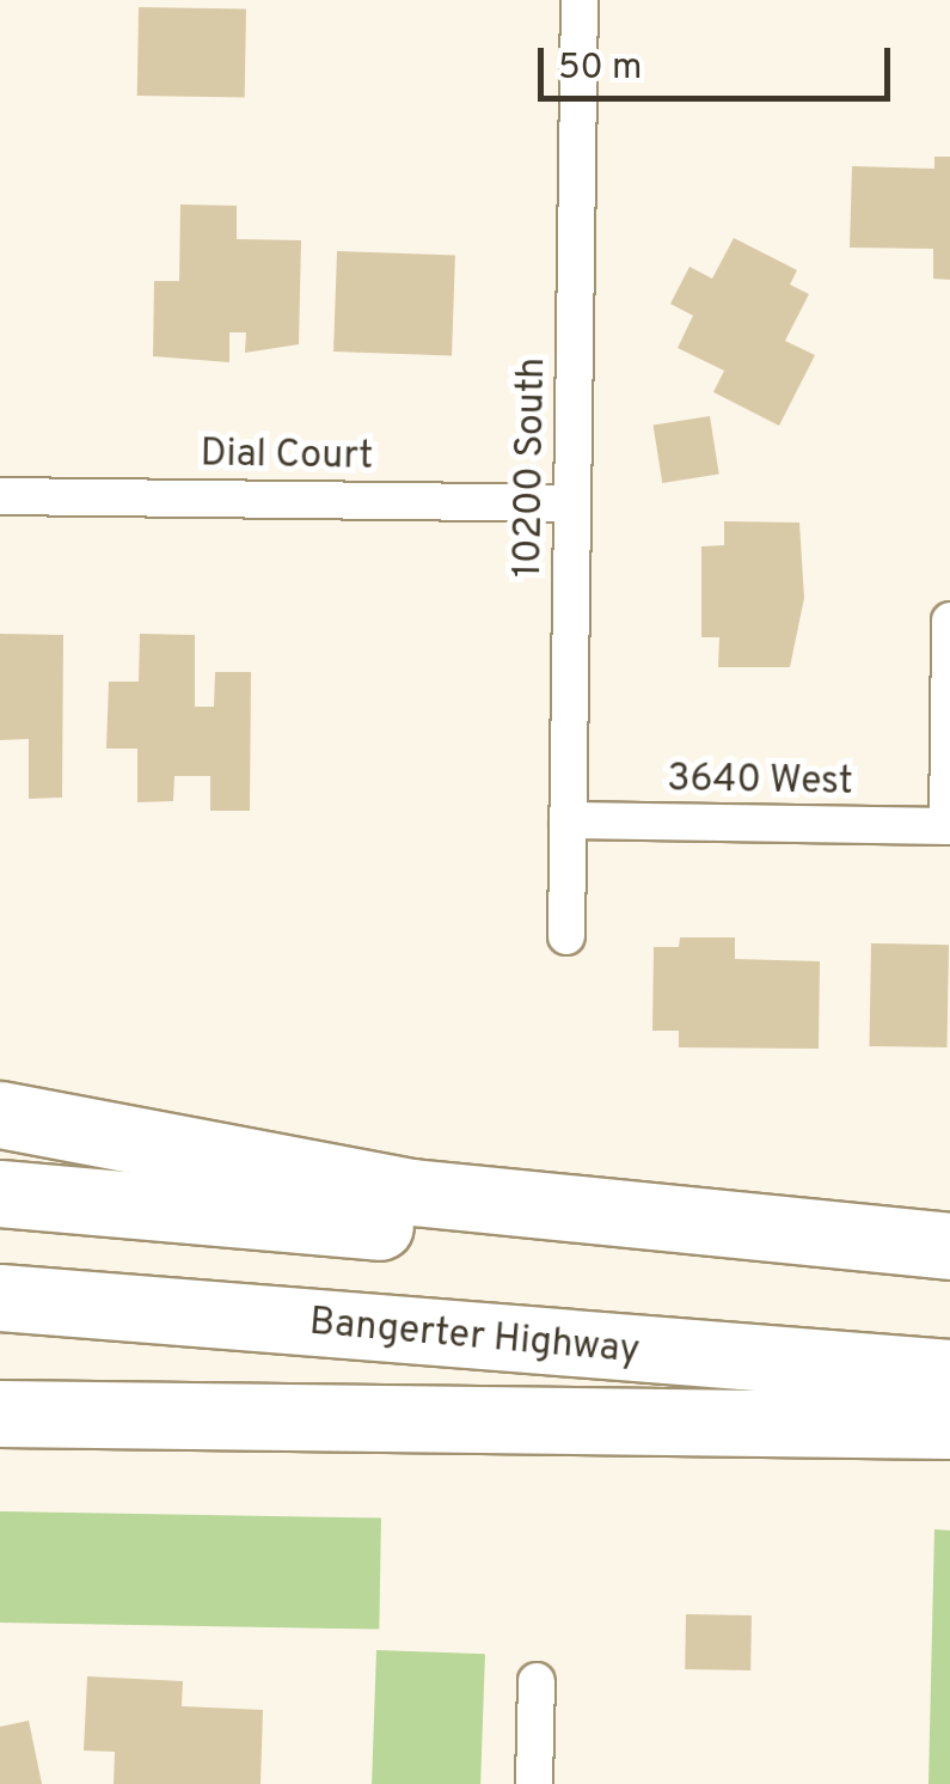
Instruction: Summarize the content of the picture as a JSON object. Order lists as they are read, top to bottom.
{
  "streets": {
    "highway": ["Bangerter Highway"],
    "street": ["Dial Court", "10200 South", "3640 West"]
  },
  "crossings": [
    ["Dial Court", "10200 South"],
    ["10200 South", "3640 West"]
  ],
  "scale_bar": "50 m"
}
